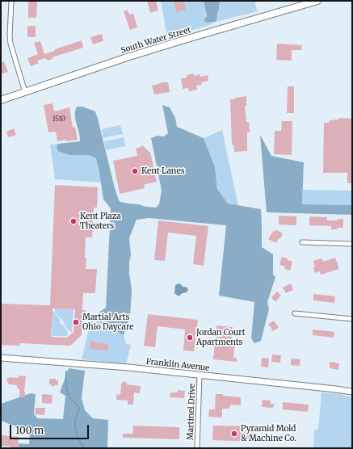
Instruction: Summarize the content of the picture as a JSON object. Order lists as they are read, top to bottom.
{
  "streets": {
    "main road": ["South Water Street"],
    "street": ["Franklin Avenue", "Martinel Drive"]
  },
  "crossings": [
    ["Franklin Avenue", "Martinel Drive"]
  ],
  "places": [
    "Kent Lanes",
    "Kent Plaza Theaters",
    "Martial Arts Ohio Daycare",
    "Jordan Court Apartments",
    "Pyramid Mold & Machine Co."
  ],
  "house_numbers": ["1510"],
  "scale_bar": "100 m"
}
